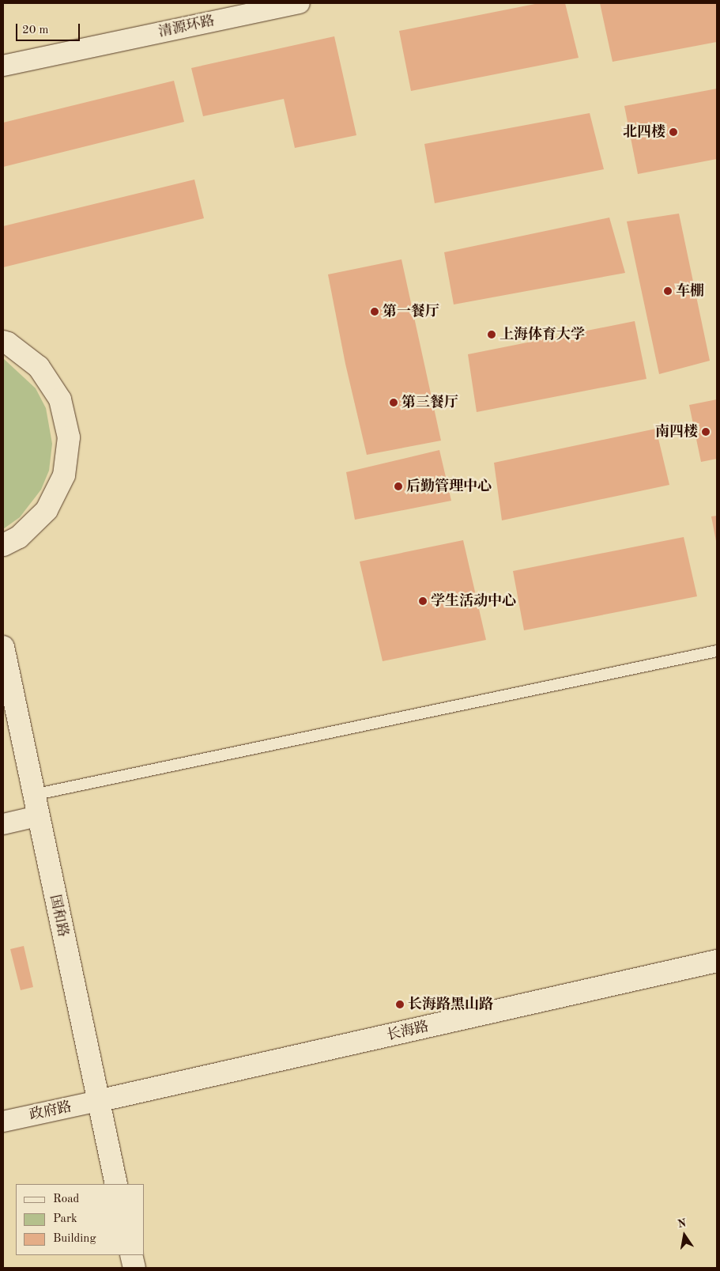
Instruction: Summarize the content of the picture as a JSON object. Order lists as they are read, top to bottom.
{
  "streets": {
    "main road": ["国和路", "长海路"],
    "street": ["清源环路", "政府路"]
  },
  "crossings": [
    ["国和路", "长海路"],
    ["国和路", "政府路"],
    ["长海路", "政府路"]
  ],
  "places": [
    "北四楼",
    "车棚",
    "第一餐厅",
    "上海体育大学",
    "第三餐厅",
    "南四楼",
    "后勤管理中心",
    "学生活动中心",
    "长海路黑山路"
  ],
  "legend": ["Road", "Park", "Building"],
  "scale_bar": "20 m",
  "north": "top"
}
